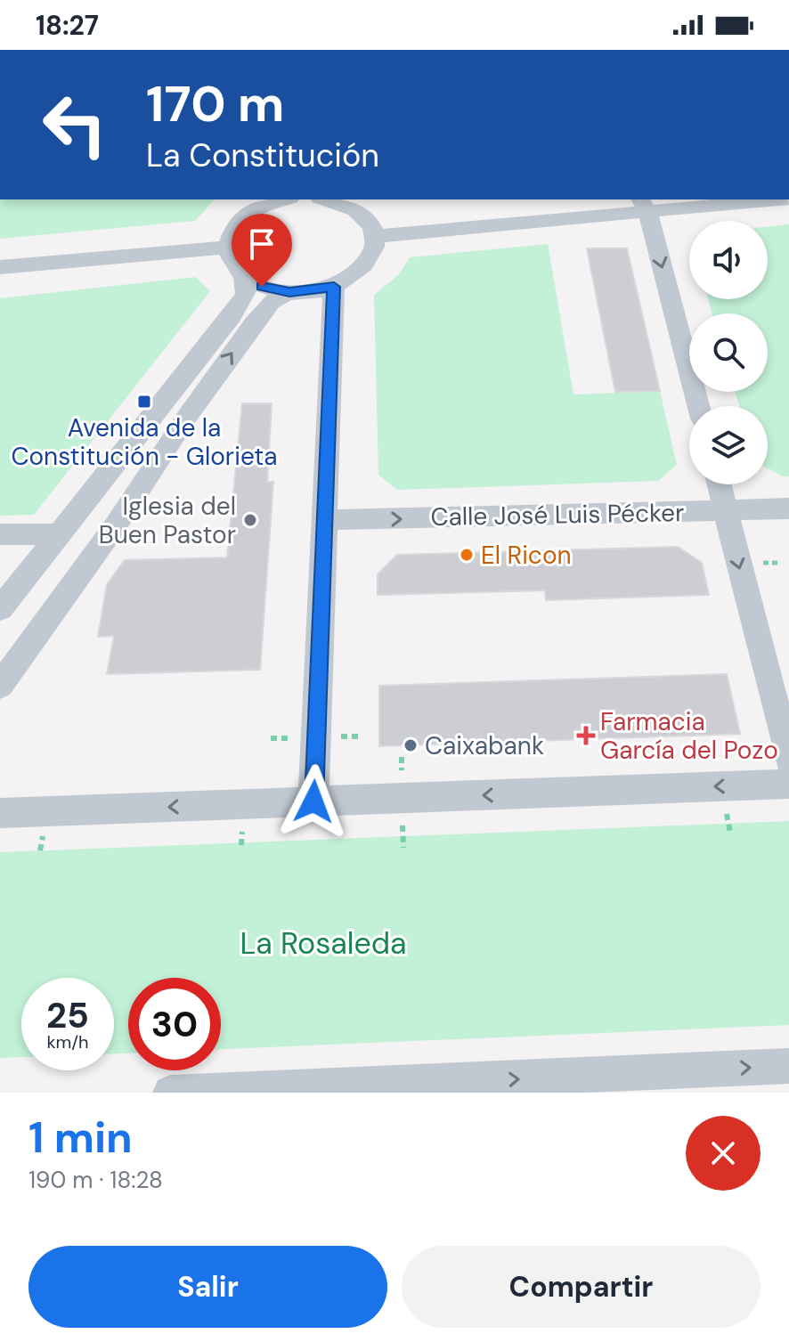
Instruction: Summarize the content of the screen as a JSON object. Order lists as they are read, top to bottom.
{
  "streets": {
    "street": ["Calle José Luis Pécker"]
  },
  "one_way": ["Calle José Luis Pécker"],
  "parks": ["La Rosaleda"],
  "places": {
    "transit": ["Avenida de la Constitución - Glorieta"],
    "other": ["Iglesia del Buen Pastor", "El Ricon", "Caixabank"],
    "health": ["Farmacia García del Pozo"]
  },
  "page": {
    "status": "18:27",
    "turn": ["170 m", "La Constitución"],
    "speed": "25 km/h",
    "limit": "30",
    "heading": ["1 min", "190 m · 18:28"],
    "buttons": ["Salir", "Compartir"]
  }
}
